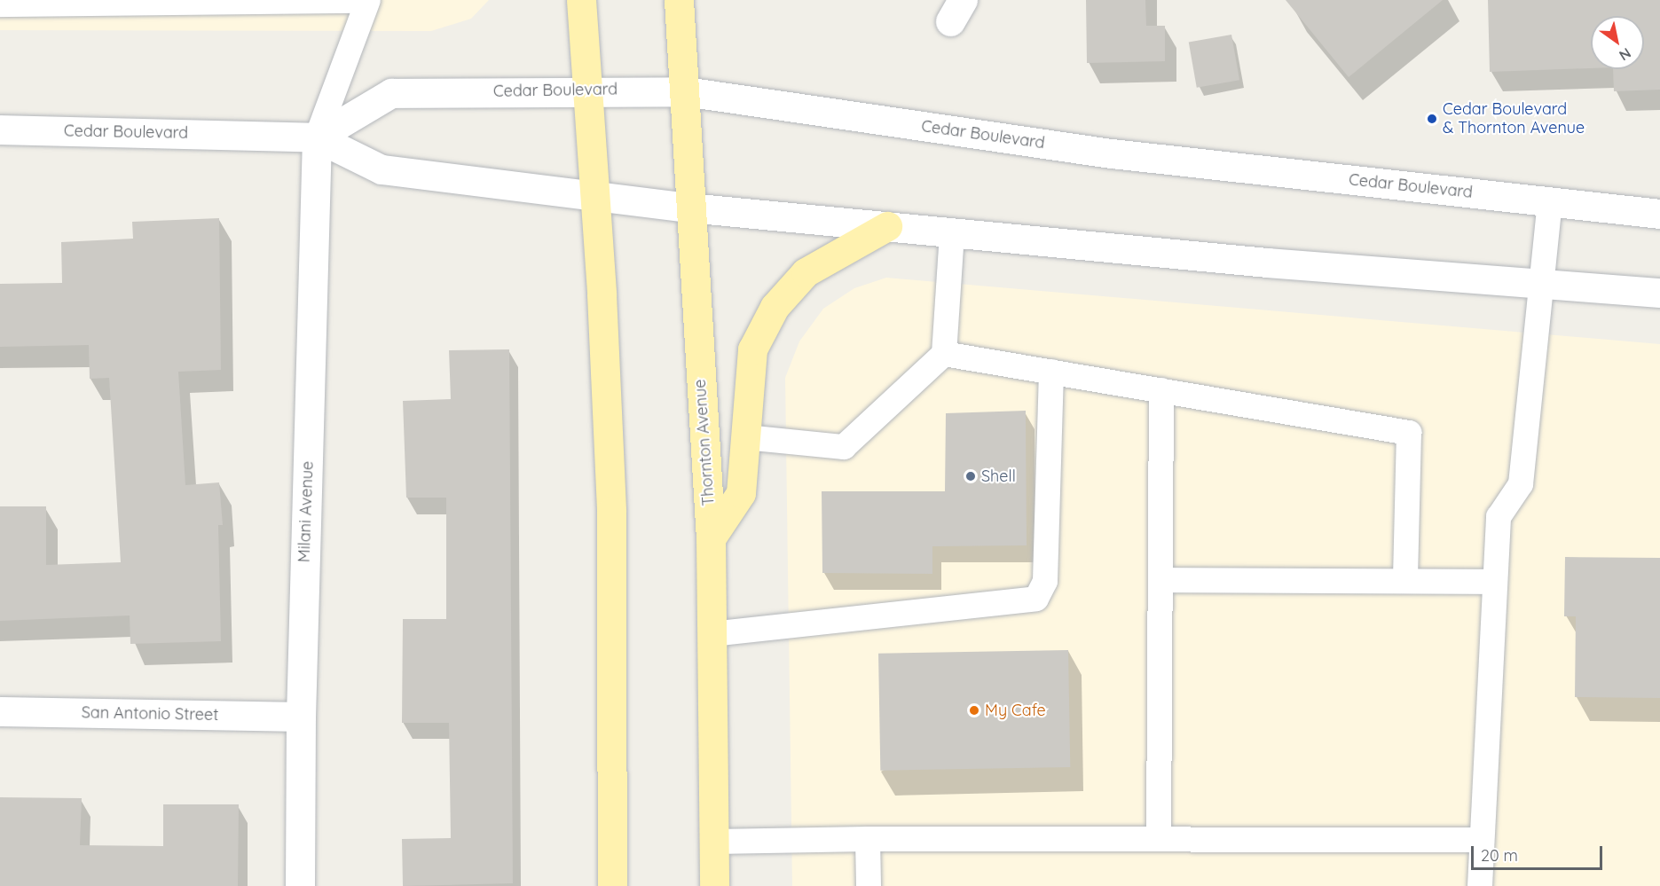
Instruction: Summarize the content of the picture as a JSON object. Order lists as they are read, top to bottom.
{
  "streets": {
    "main road": [
      "Cedar Boulevard",
      "Thornton Avenue",
      "Milani Avenue",
      "San Antonio Street"
    ]
  },
  "crossings": [
    ["Cedar Boulevard", "Thornton Avenue"],
    ["Cedar Boulevard", "Milani Avenue"],
    ["Milani Avenue", "San Antonio Street"]
  ],
  "places": ["Cedar Boulevard & Thornton Avenue", "Shell", "My Cafe"],
  "scale_bar": "20 m",
  "north": "bottom right"
}
